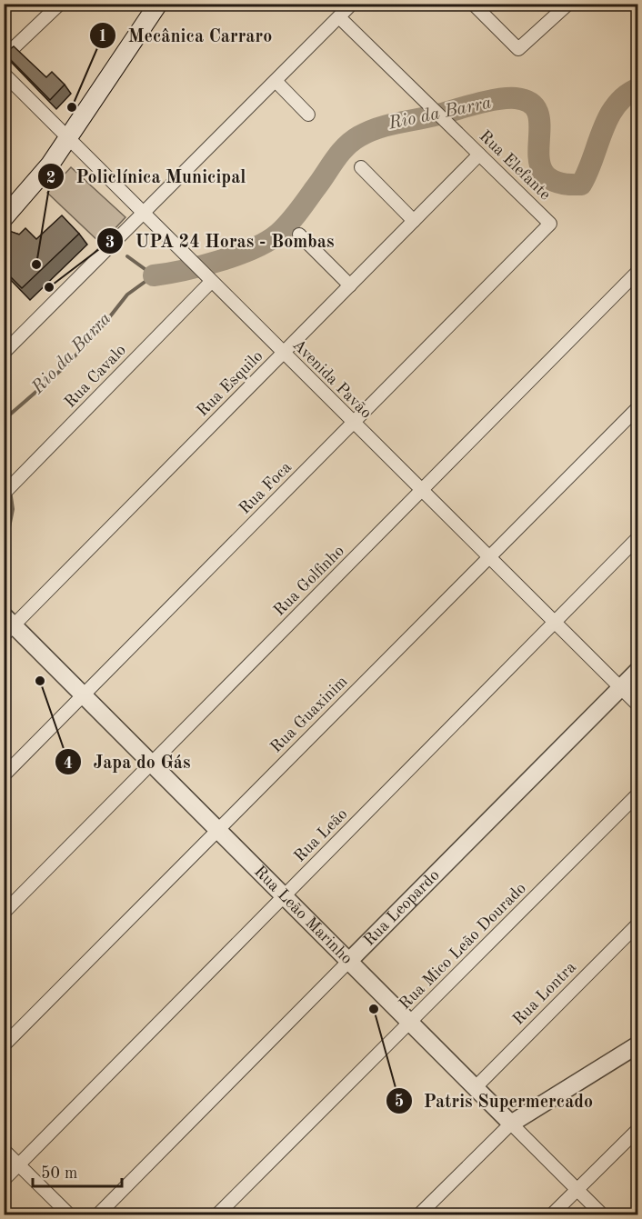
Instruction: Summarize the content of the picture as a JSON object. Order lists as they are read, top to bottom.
{
  "streets": {
    "street": [
      "Rua Elefante",
      "Rua Cavalo",
      "Avenida Pavão",
      "Rua Esquilo",
      "Rua Foca",
      "Rua Golfinho",
      "Rua Guaxinim",
      "Rua Leão",
      "Rua Leopardo",
      "Rua Leão Marinho",
      "Rua Mico Leão Dourado",
      "Rua Lontra"
    ]
  },
  "crossings": [
    ["Rua Elefante", "Rua Esquilo"],
    ["Rua Elefante", "Rua Foca"],
    ["Rua Cavalo", "Avenida Pavão"],
    ["Avenida Pavão", "Rua Esquilo"],
    ["Avenida Pavão", "Rua Foca"],
    ["Avenida Pavão", "Rua Golfinho"],
    ["Avenida Pavão", "Rua Guaxinim"],
    ["Avenida Pavão", "Rua Leão"],
    ["Avenida Pavão", "Rua Leopardo"],
    ["Rua Esquilo", "Rua Leão Marinho"],
    ["Rua Foca", "Rua Leão Marinho"],
    ["Rua Golfinho", "Rua Leão Marinho"],
    ["Rua Guaxinim", "Rua Leão Marinho"],
    ["Rua Leão", "Rua Leão Marinho"],
    ["Rua Leopardo", "Rua Leão Marinho"],
    ["Rua Leão Marinho", "Rua Mico Leão Dourado"],
    ["Rua Leão Marinho", "Rua Lontra"]
  ],
  "water": ["Rio da Barra"],
  "places": [
    "Mecânica Carraro",
    "Policlínica Municipal",
    "UPA 24 Horas - Bombas",
    "Japa do Gás",
    "Patris Supermercado"
  ],
  "scale_bar": "50 m"
}
